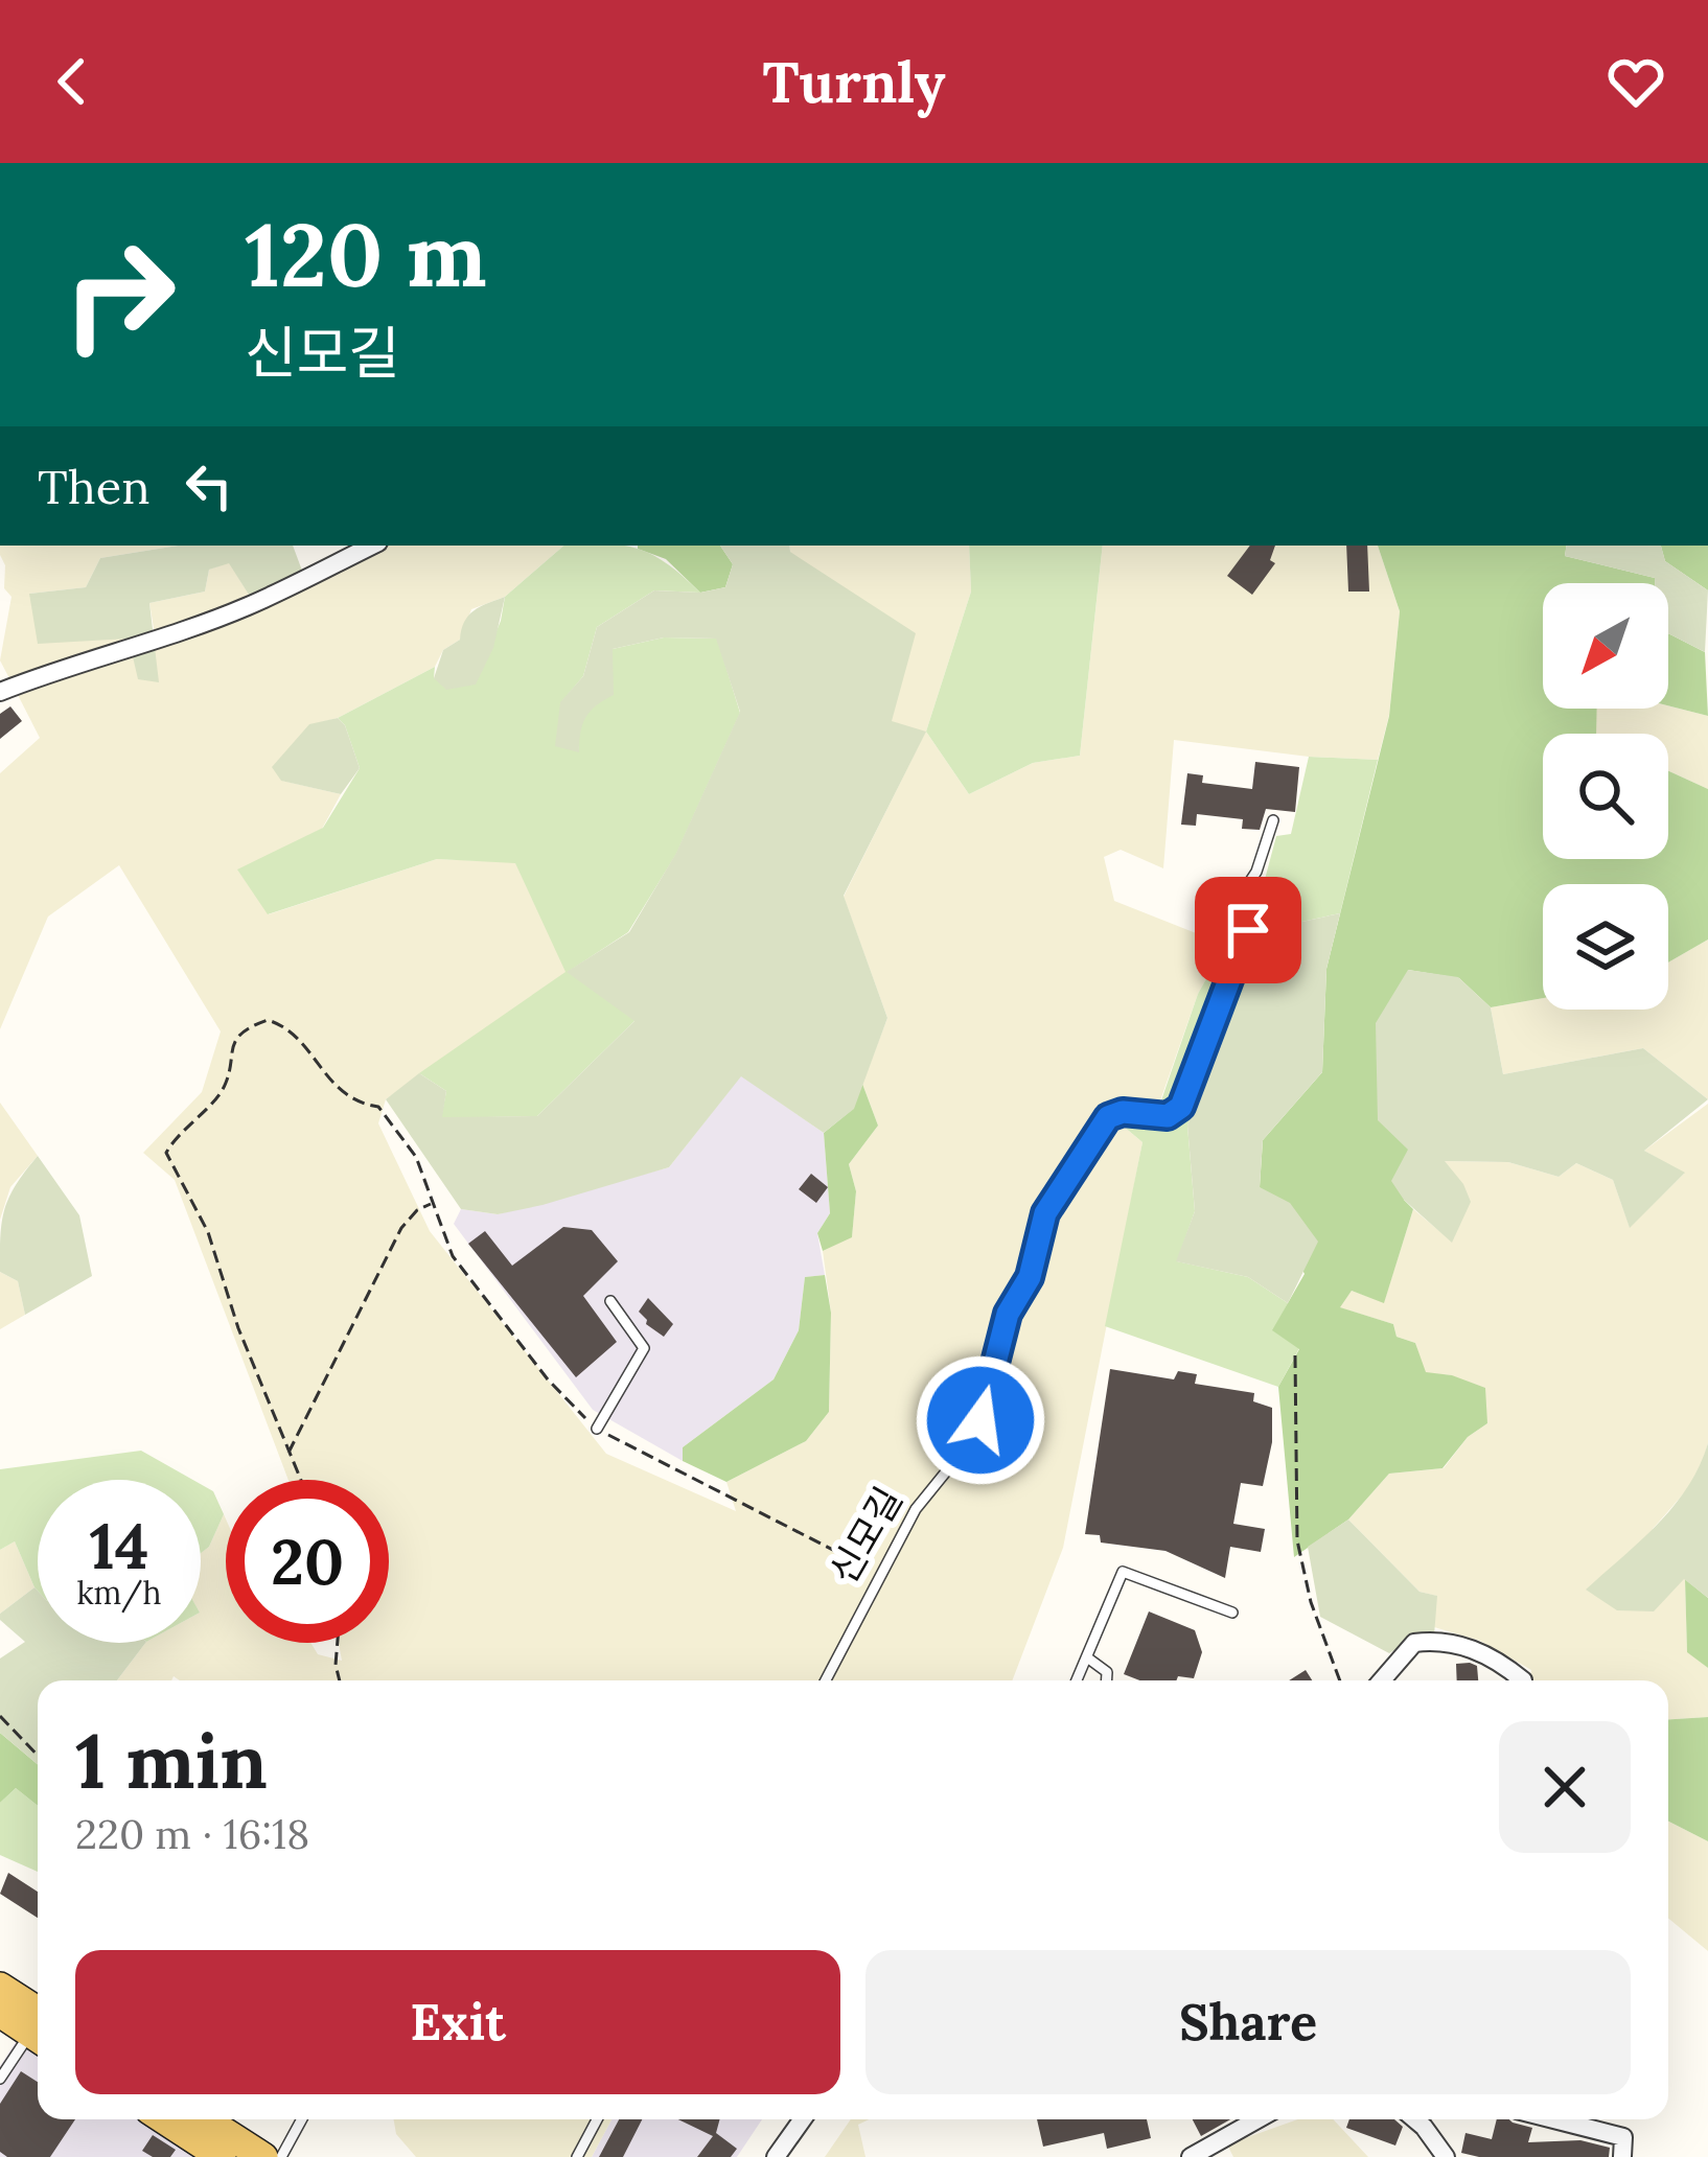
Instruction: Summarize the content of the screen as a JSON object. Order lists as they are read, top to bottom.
{
  "streets": {
    "lane": ["신모길"]
  },
  "north": "bottom left",
  "page": {
    "header": "Turnly",
    "turn": ["120 m", "신모길"],
    "then": "Then",
    "speed": "14 km/h",
    "limit": "20",
    "heading": ["1 min", "220 m · 16:18"],
    "buttons": ["Exit", "Share"]
  }
}
